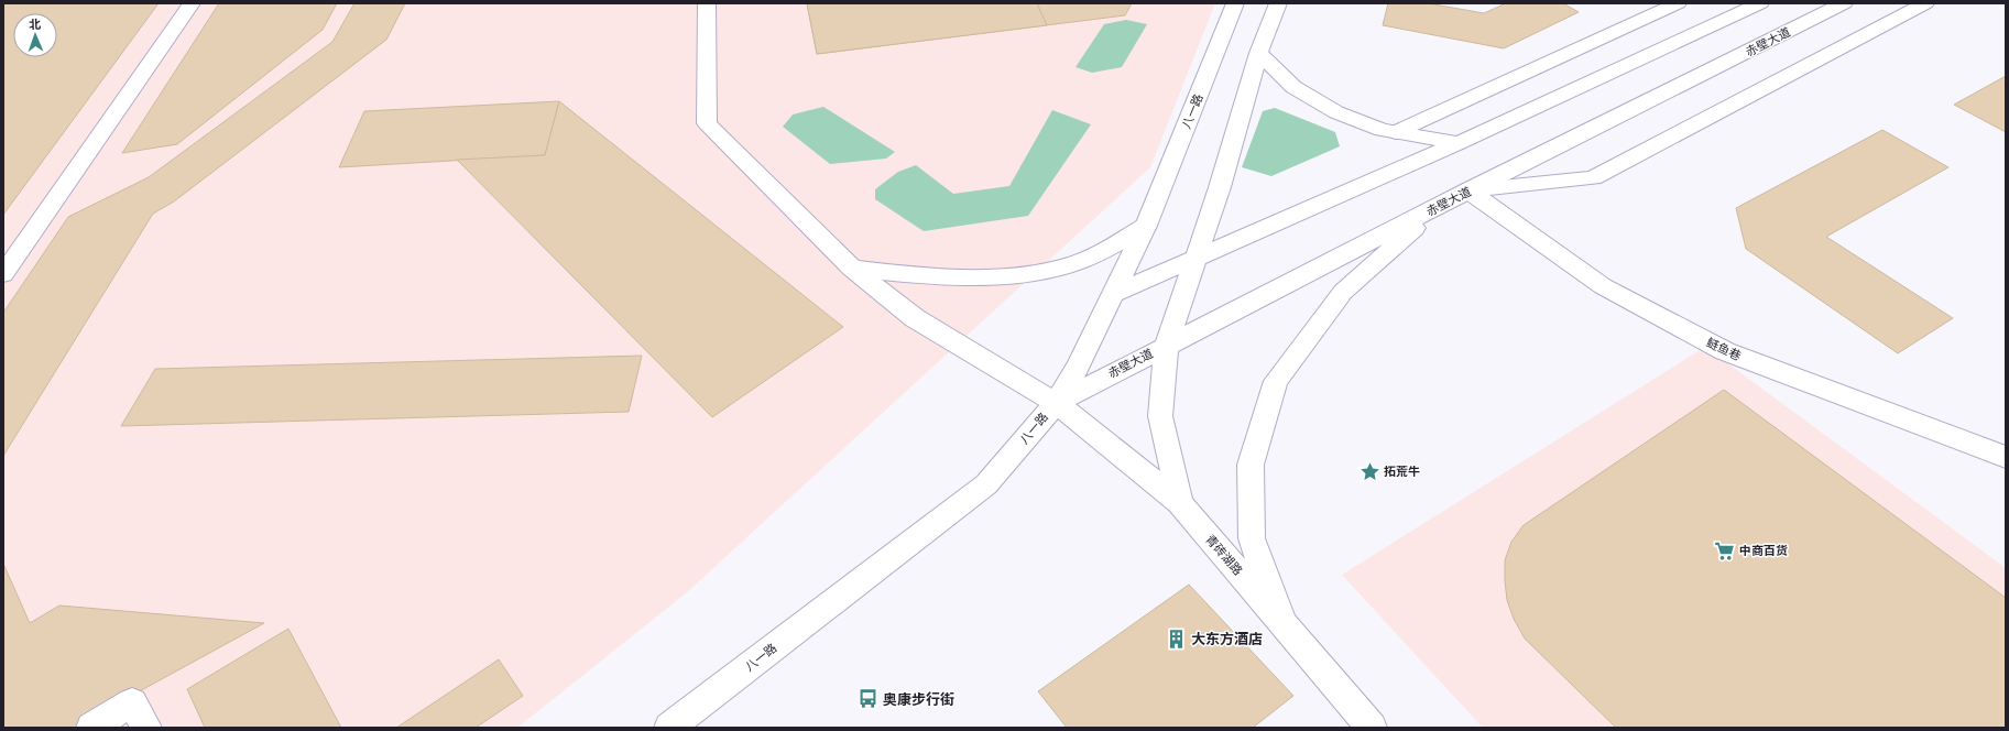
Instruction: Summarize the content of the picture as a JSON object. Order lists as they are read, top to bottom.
{
  "streets": {
    "main road": [
      "赤壁大道",
      "八一路",
      "鲢鱼巷",
      "青砖湖路"
    ]
  },
  "crossings": [
    ["赤壁大道", "八一路"],
    ["赤壁大道", "鲢鱼巷"],
    ["赤壁大道", "青砖湖路"],
    ["八一路", "青砖湖路"]
  ],
  "places": {
    "place": ["拓荒牛"],
    "supermarket": ["中商百货"],
    "building": ["大东方酒店"],
    "bus stop": ["奥康步行街"]
  },
  "north": "top"
}
